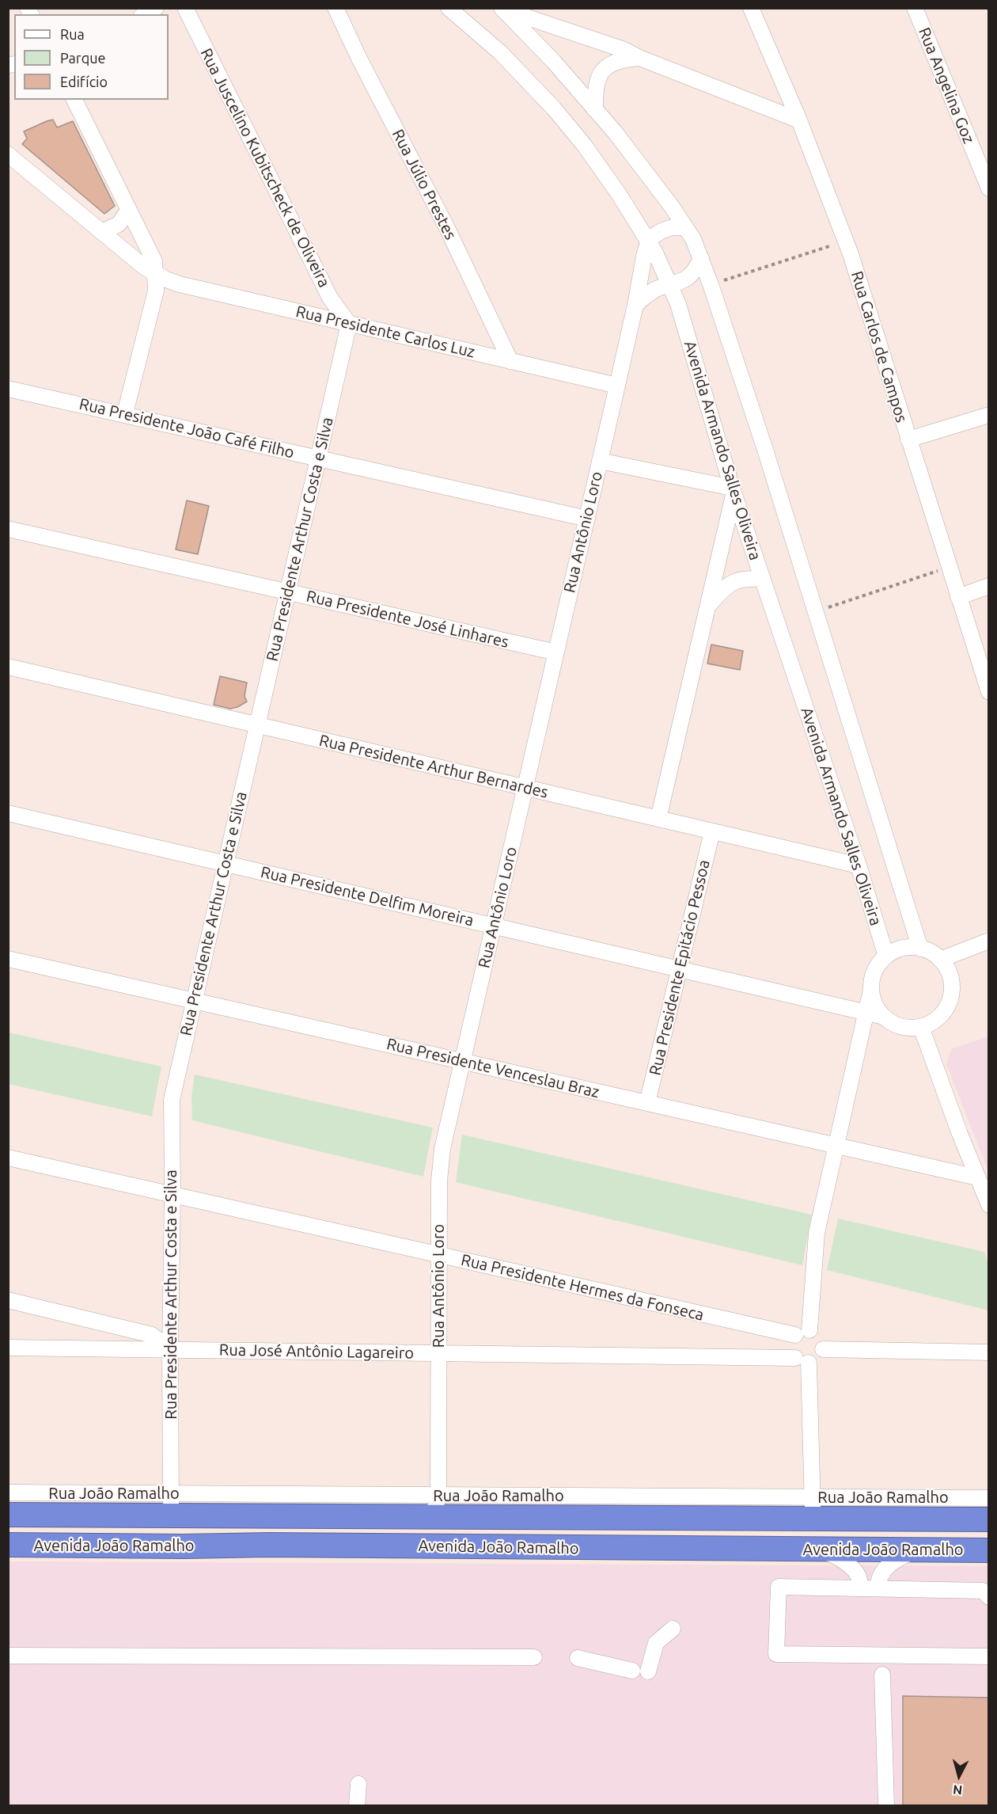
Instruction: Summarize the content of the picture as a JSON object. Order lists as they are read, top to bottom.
{
  "streets": {
    "highway": ["Avenida João Ramalho"],
    "street": [
      "Rua Angelina Goz",
      "Rua Juscelino Kubitscheck de Oliveira",
      "Rua Júlio Prestes",
      "Rua Presidente Carlos Luz",
      "Rua Carlos de Campos",
      "Rua Presidente João Café Filho",
      "Avenida Armando Salles Oliveira",
      "Rua Antônio Loro",
      "Rua Presidente Arthur Costa e Silva",
      "Rua Presidente José Linhares",
      "Rua Presidente Arthur Bernardes",
      "Rua Presidente Delfim Moreira",
      "Rua Presidente Epitácio Pessoa",
      "Rua Presidente Venceslau Braz",
      "Rua Presidente Hermes da Fonseca",
      "Rua José Antônio Lagareiro",
      "Rua João Ramalho"
    ]
  },
  "crossings": [
    ["Rua Juscelino Kubitscheck de Oliveira", "Rua Presidente Carlos Luz"],
    ["Rua Juscelino Kubitscheck de Oliveira", "Rua Presidente Arthur Costa e Silva"],
    ["Rua Júlio Prestes", "Rua Presidente Carlos Luz"],
    ["Rua Presidente Carlos Luz", "Rua Antônio Loro"],
    ["Rua Presidente Carlos Luz", "Rua Presidente Arthur Costa e Silva"],
    ["Rua Presidente João Café Filho", "Rua Antônio Loro"],
    ["Rua Presidente João Café Filho", "Rua Presidente Arthur Costa e Silva"],
    ["Avenida Armando Salles Oliveira", "Rua Antônio Loro"],
    ["Avenida Armando Salles Oliveira", "Rua Presidente Arthur Bernardes"],
    ["Avenida Armando Salles Oliveira", "Rua Presidente Delfim Moreira"],
    ["Rua Antônio Loro", "Rua Presidente José Linhares"],
    ["Rua Antônio Loro", "Rua Presidente Arthur Bernardes"],
    ["Rua Antônio Loro", "Rua Presidente Delfim Moreira"],
    ["Rua Antônio Loro", "Rua Presidente Venceslau Braz"],
    ["Rua Antônio Loro", "Rua Presidente Hermes da Fonseca"],
    ["Rua Antônio Loro", "Rua José Antônio Lagareiro"],
    ["Rua Antônio Loro", "Rua João Ramalho"],
    ["Rua Antônio Loro", "Avenida João Ramalho"],
    ["Rua Presidente Arthur Costa e Silva", "Rua Presidente José Linhares"],
    ["Rua Presidente Arthur Costa e Silva", "Rua Presidente Arthur Bernardes"],
    ["Rua Presidente Arthur Costa e Silva", "Rua Presidente Delfim Moreira"],
    ["Rua Presidente Arthur Costa e Silva", "Rua Presidente Venceslau Braz"],
    ["Rua Presidente Arthur Costa e Silva", "Rua Presidente Hermes da Fonseca"],
    ["Rua Presidente Arthur Costa e Silva", "Rua José Antônio Lagareiro"],
    ["Rua Presidente Arthur Costa e Silva", "Rua João Ramalho"],
    ["Rua Presidente Arthur Costa e Silva", "Avenida João Ramalho"],
    ["Rua Presidente Arthur Bernardes", "Rua Presidente Epitácio Pessoa"],
    ["Rua Presidente Delfim Moreira", "Rua Presidente Epitácio Pessoa"],
    ["Rua Presidente Epitácio Pessoa", "Rua Presidente Venceslau Braz"],
    ["Rua Presidente Hermes da Fonseca", "Rua José Antônio Lagareiro"],
    ["Rua João Ramalho", "Avenida João Ramalho"]
  ],
  "legend": ["Rua", "Parque", "Edifício"],
  "north": "bottom"
}
